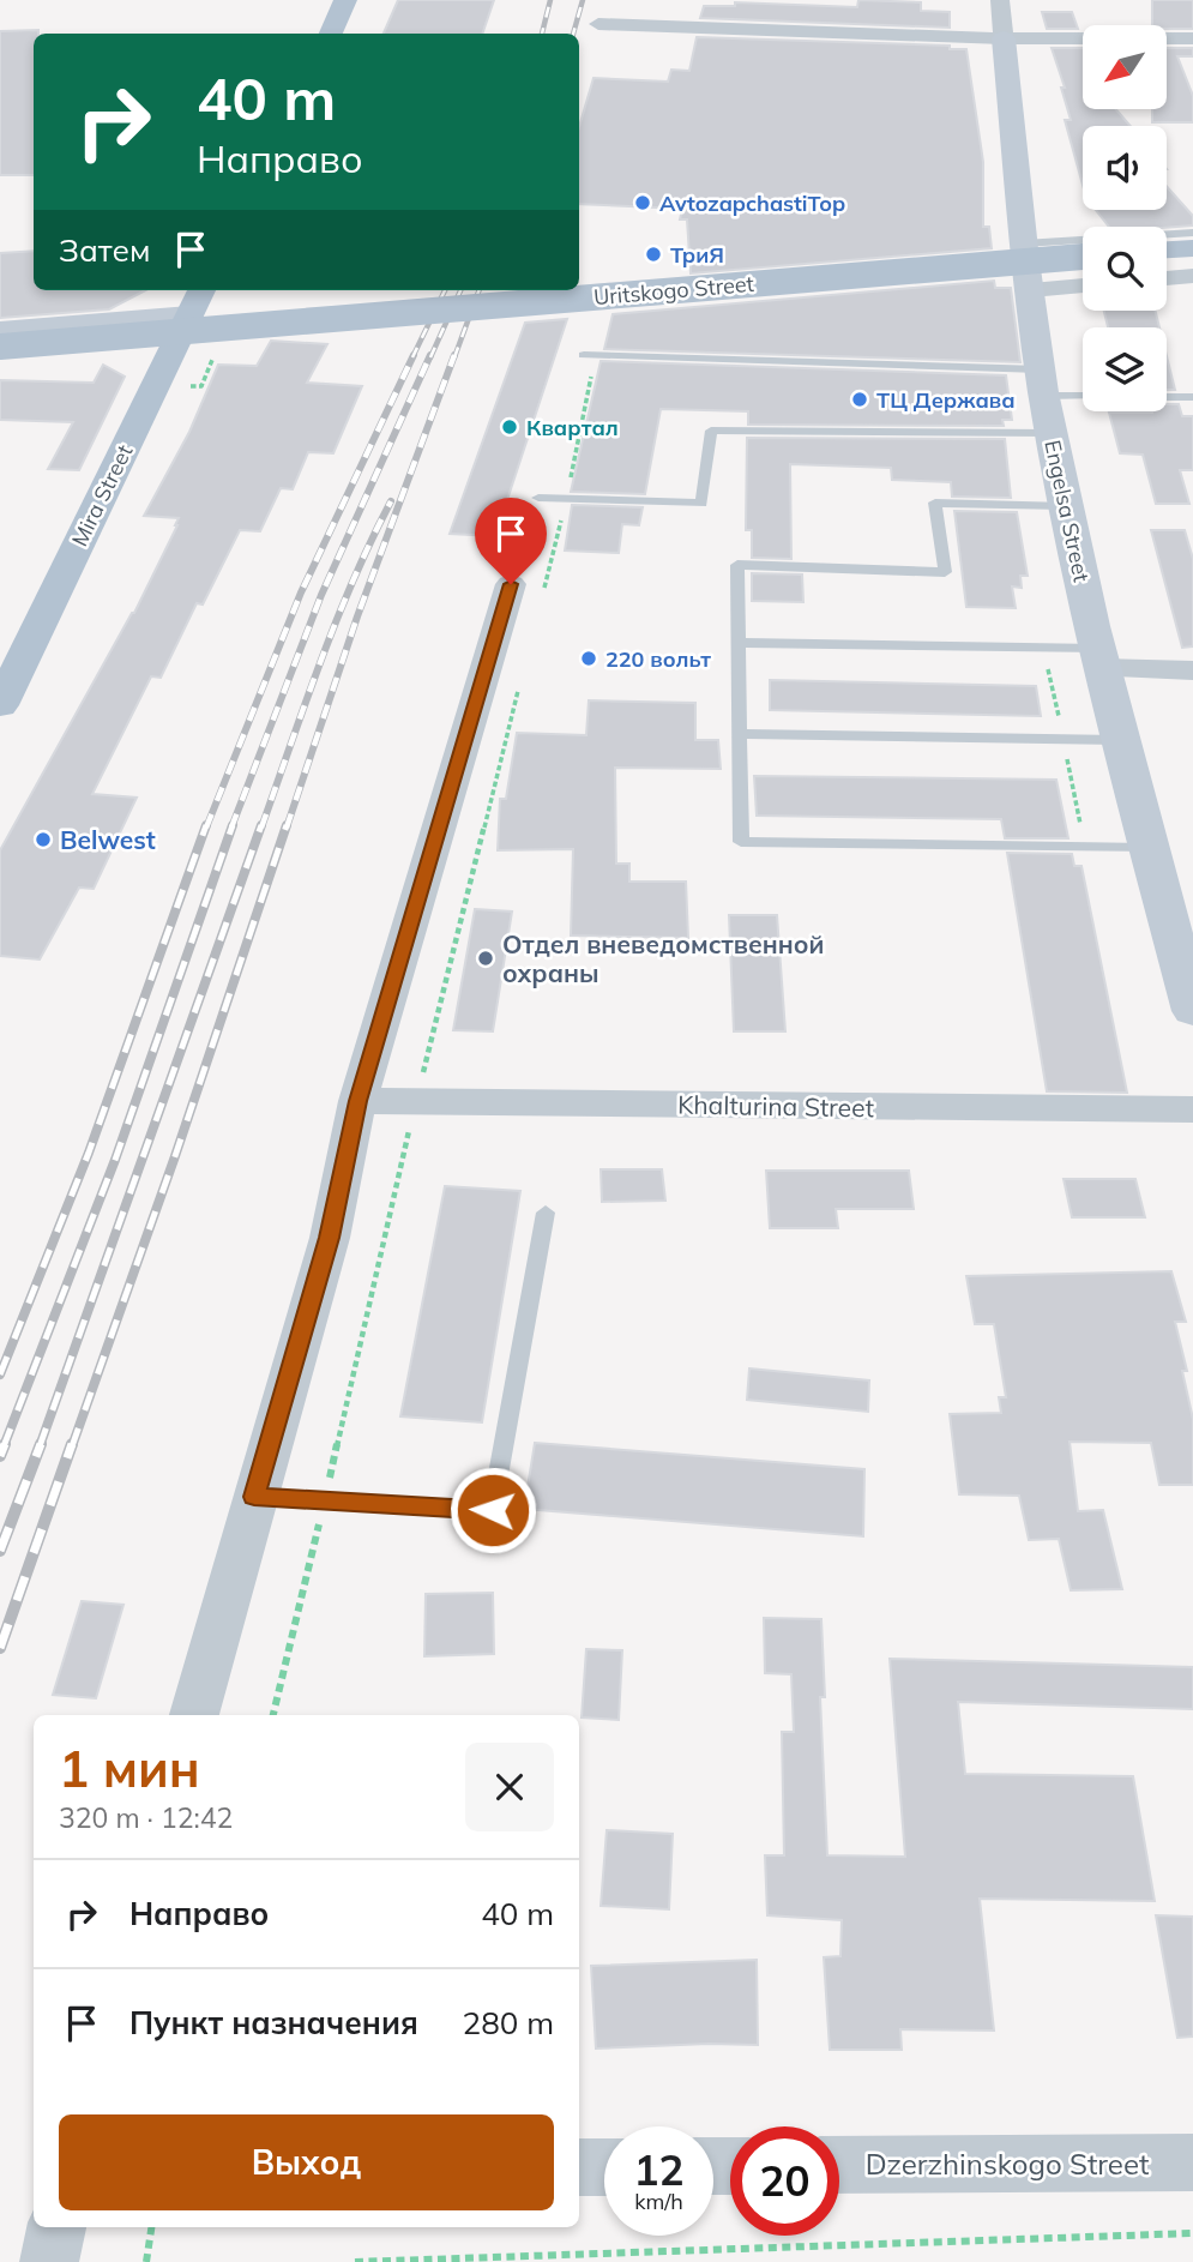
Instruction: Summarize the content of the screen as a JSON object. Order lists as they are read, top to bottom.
{
  "streets": {
    "main road": ["Uritskogo Street", "Mira Street"],
    "street": ["Engelsa Street", "Khalturina Street", "Dzerzhinskogo Street"]
  },
  "places": [
    "AvtozapchastiTop",
    "ТриЯ",
    "ТЦ Держава",
    "Квартал",
    "220 вольт",
    "Belwest",
    "Отдел вневедомственной охраны"
  ],
  "north": "bottom left",
  "page": {
    "turn": ["40 m", "Направо"],
    "then": "Затем",
    "heading": ["1 мин", "320 m · 12:42"],
    "list": [
      {
        "name": "Направо",
        "value": "40 m"
      },
      {
        "name": "Пункт назначения",
        "value": "280 m"
      }
    ],
    "buttons": "Выход",
    "speed": "12 km/h",
    "limit": "20"
  }
}
